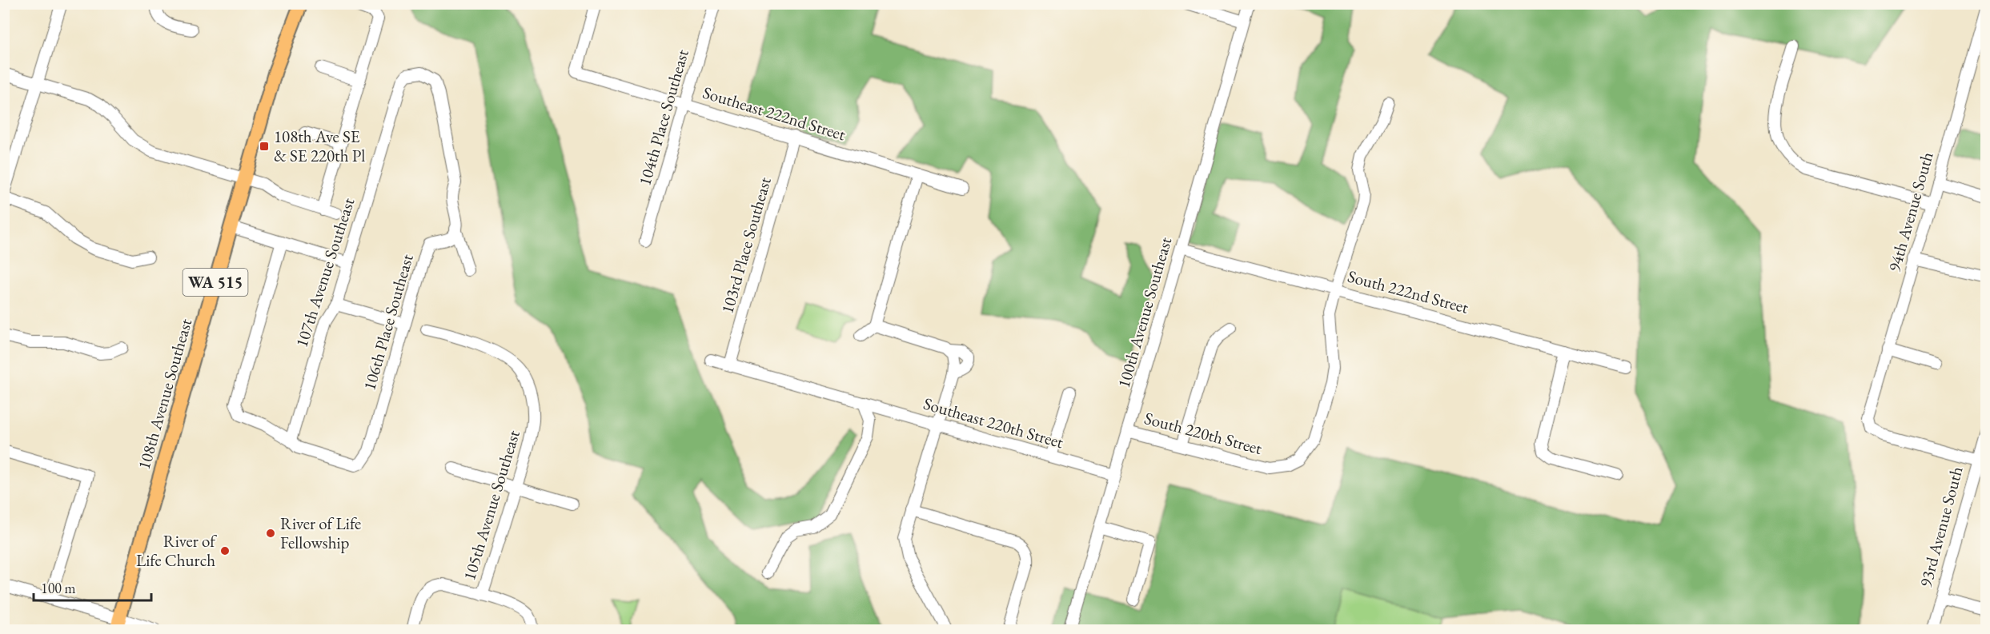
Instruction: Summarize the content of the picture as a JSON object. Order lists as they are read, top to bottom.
{
  "streets": {
    "main road": ["WA 515", "108th Avenue Southeast"],
    "street": [
      "Southeast 222nd Street",
      "104th Place Southeast",
      "94th Avenue South",
      "103rd Place Southeast",
      "107th Avenue Southeast",
      "South 222nd Street",
      "100th Avenue Southeast",
      "106th Place Southeast",
      "Southeast 220th Street",
      "South 220th Street",
      "105th Avenue Southeast",
      "93rd Avenue South"
    ]
  },
  "crossings": [
    ["Southeast 222nd Street", "104th Place Southeast"],
    ["Southeast 222nd Street", "103rd Place Southeast"],
    ["94th Avenue South", "93rd Avenue South"],
    ["103rd Place Southeast", "Southeast 220th Street"],
    ["107th Avenue Southeast", "106th Place Southeast"],
    ["South 222nd Street", "100th Avenue Southeast"],
    ["South 222nd Street", "South 220th Street"],
    ["100th Avenue Southeast", "Southeast 220th Street"],
    ["100th Avenue Southeast", "South 220th Street"]
  ],
  "places": {
    "transit": ["108th Ave SE & SE 220th Pl"],
    "other": ["River of Life Fellowship", "River of Life Church"]
  },
  "scale_bar": "100 m"
}
